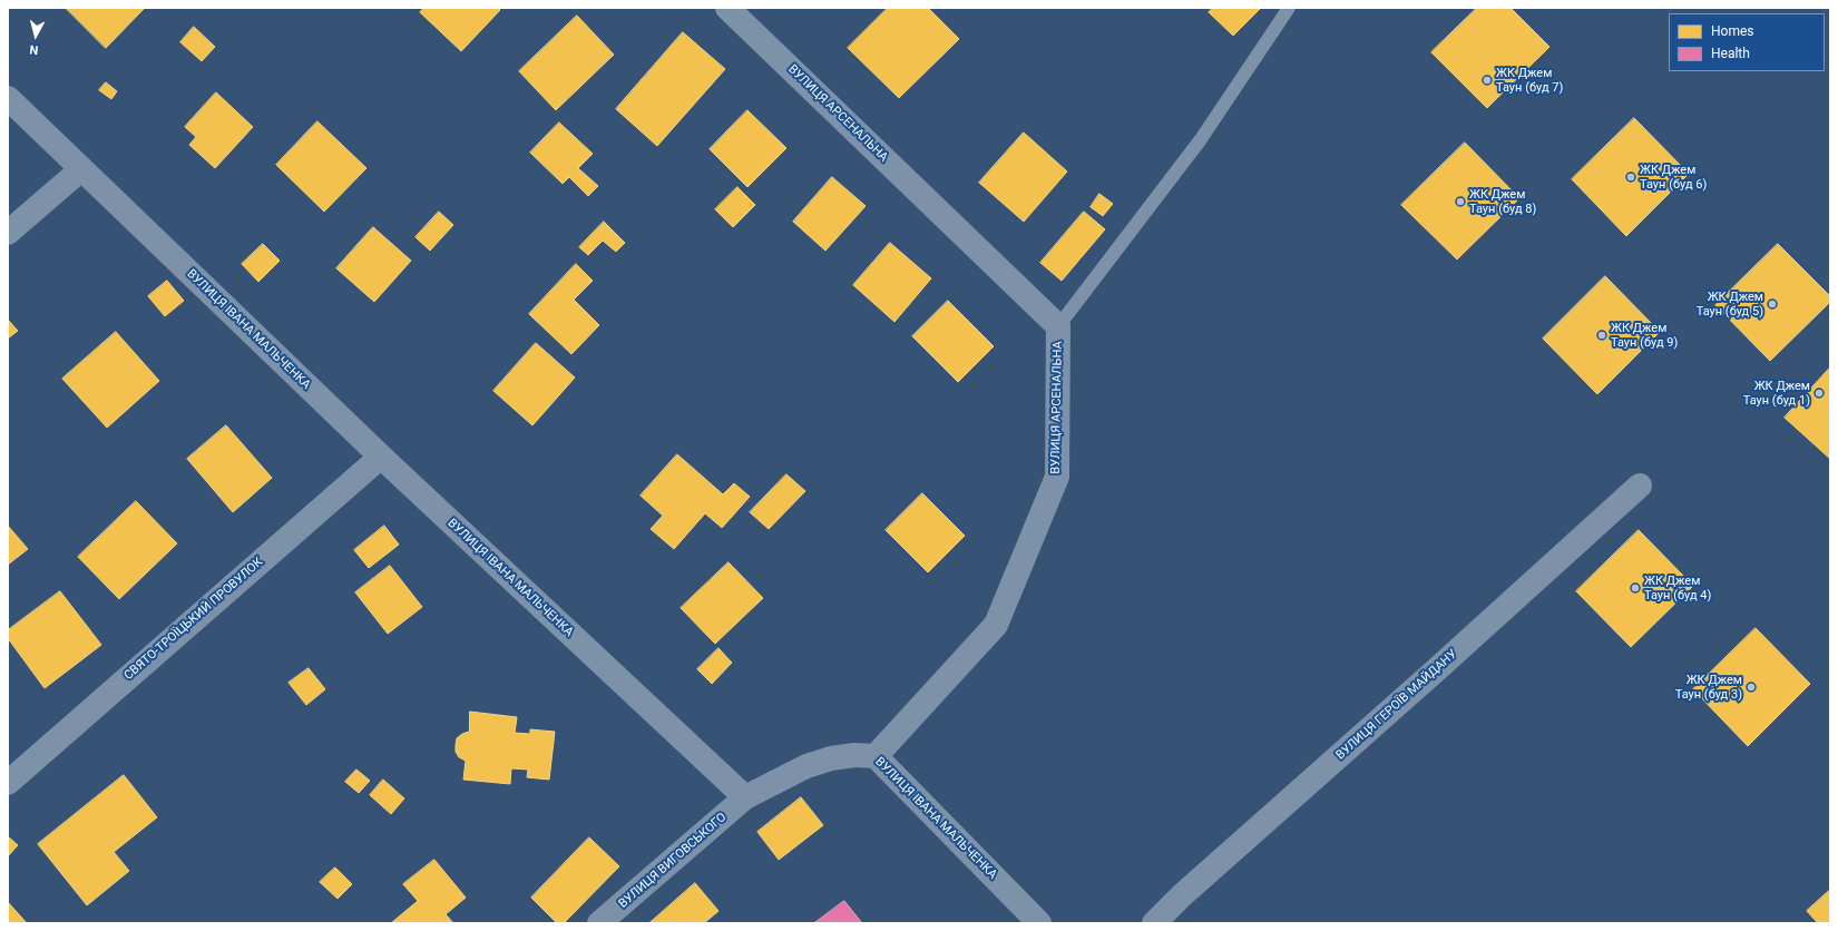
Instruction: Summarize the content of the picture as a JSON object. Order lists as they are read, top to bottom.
{
  "streets": {
    "street": [
      "ВУЛИЦЯ АРСЕНАЛЬНА",
      "ВУЛИЦЯ ІВАНА МАЛЬЧЕНКА",
      "СВЯТО-ТРОЇЦЬКИЙ ПРОВУЛОК",
      "ВУЛИЦЯ ГЕРОЇВ МАЙДАНУ",
      "ВУЛИЦЯ ВИГОВСЬКОГО"
    ]
  },
  "crossings": [
    ["ВУЛИЦЯ АРСЕНАЛЬНА", "ВУЛИЦЯ ІВАНА МАЛЬЧЕНКА"],
    ["ВУЛИЦЯ ІВАНА МАЛЬЧЕНКА", "СВЯТО-ТРОЇЦЬКИЙ ПРОВУЛОК"],
    ["ВУЛИЦЯ ІВАНА МАЛЬЧЕНКА", "ВУЛИЦЯ ВИГОВСЬКОГО"]
  ],
  "places": [
    "ЖК Джем Таун (буд 7)",
    "ЖК Джем Таун (буд 6)",
    "ЖК Джем Таун (буд 8)",
    "ЖК Джем Таун (буд 5)",
    "ЖК Джем Таун (буд 9)",
    "ЖК Джем Таун (буд 1)",
    "ЖК Джем Таун (буд 4)",
    "ЖК Джем Таун (буд 3)"
  ],
  "legend": ["Homes", "Health"],
  "north": "bottom"
}
